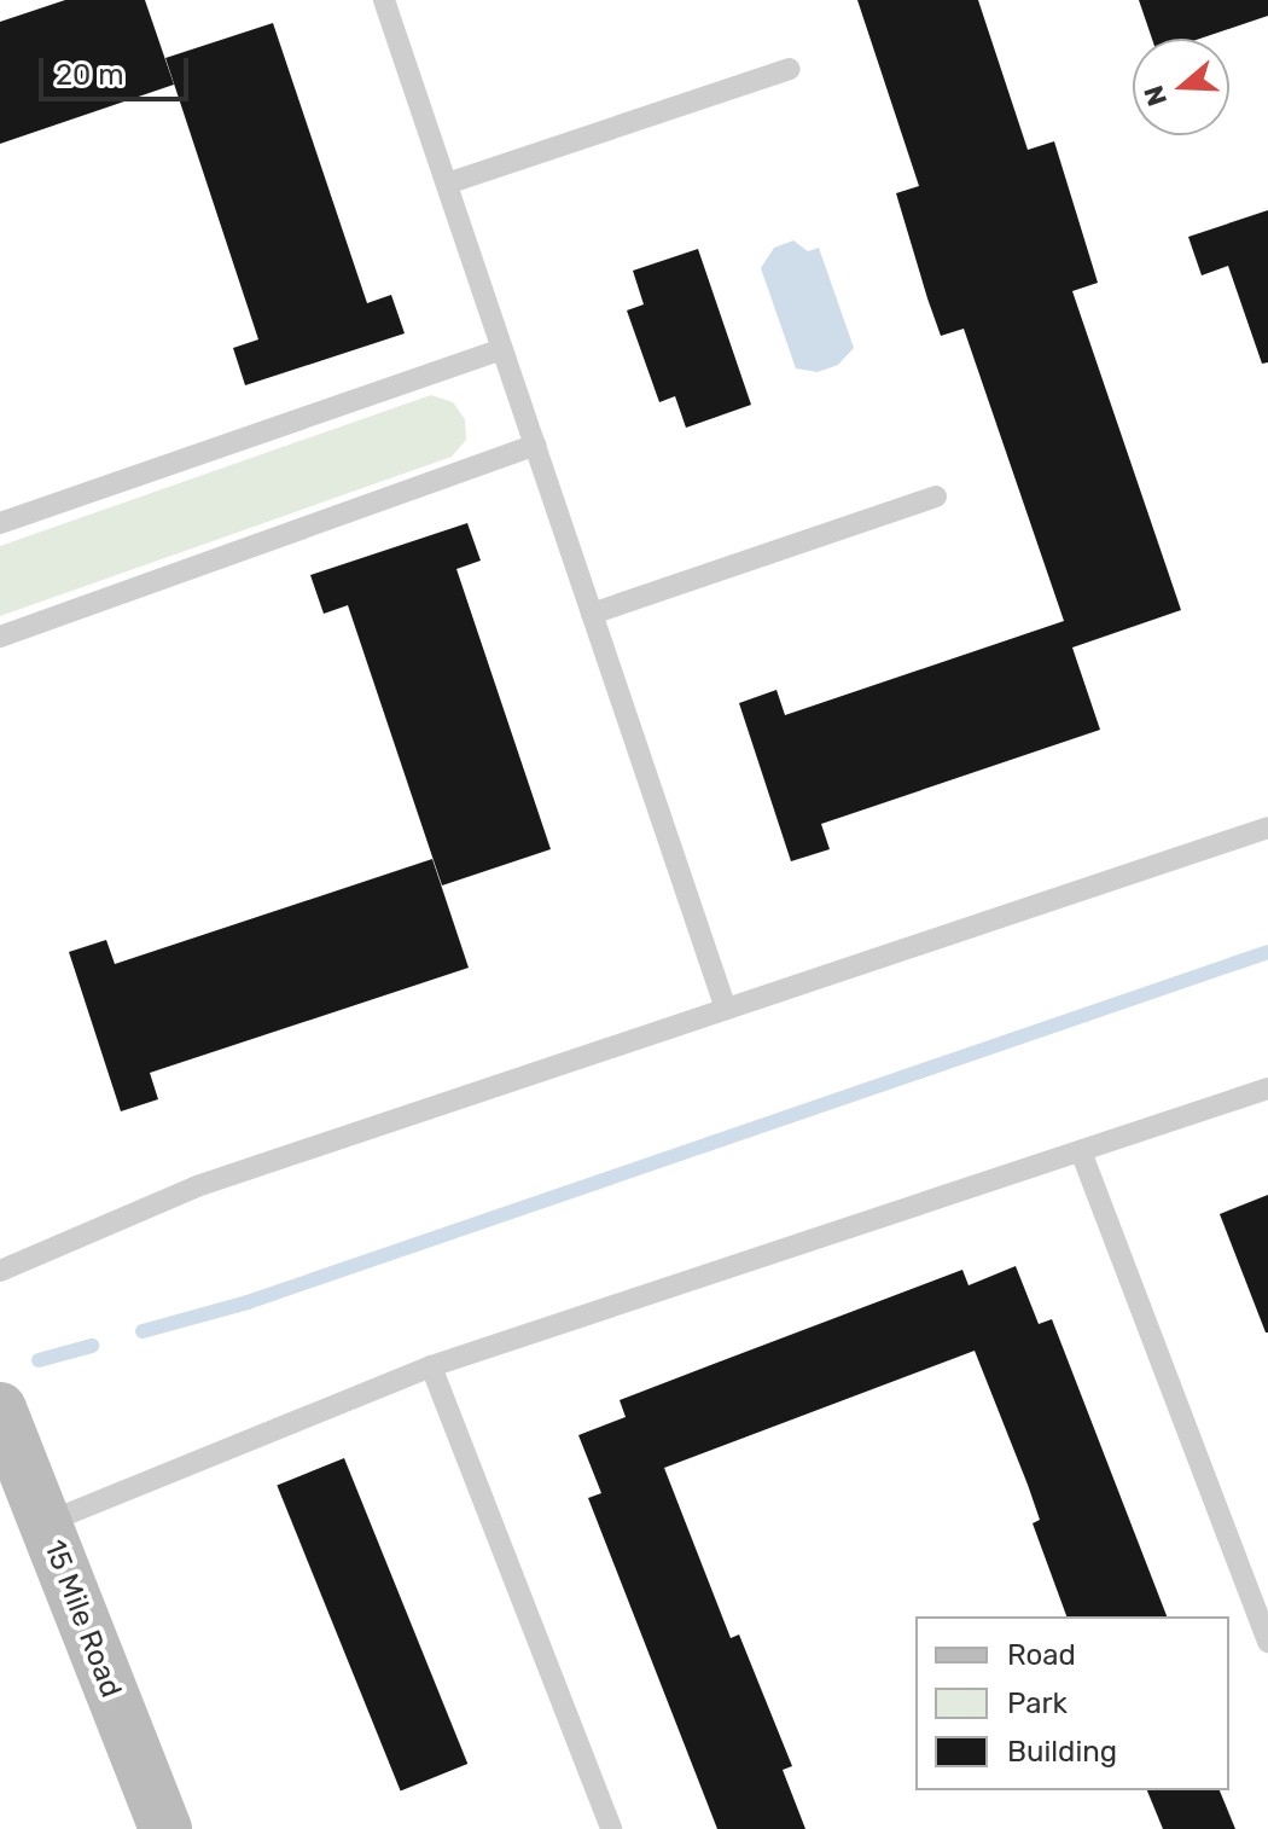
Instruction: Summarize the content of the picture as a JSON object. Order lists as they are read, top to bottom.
{
  "streets": {
    "main road": ["15 Mile Road"]
  },
  "legend": ["Road", "Park", "Building"],
  "scale_bar": "20 m",
  "north": "left"
}
